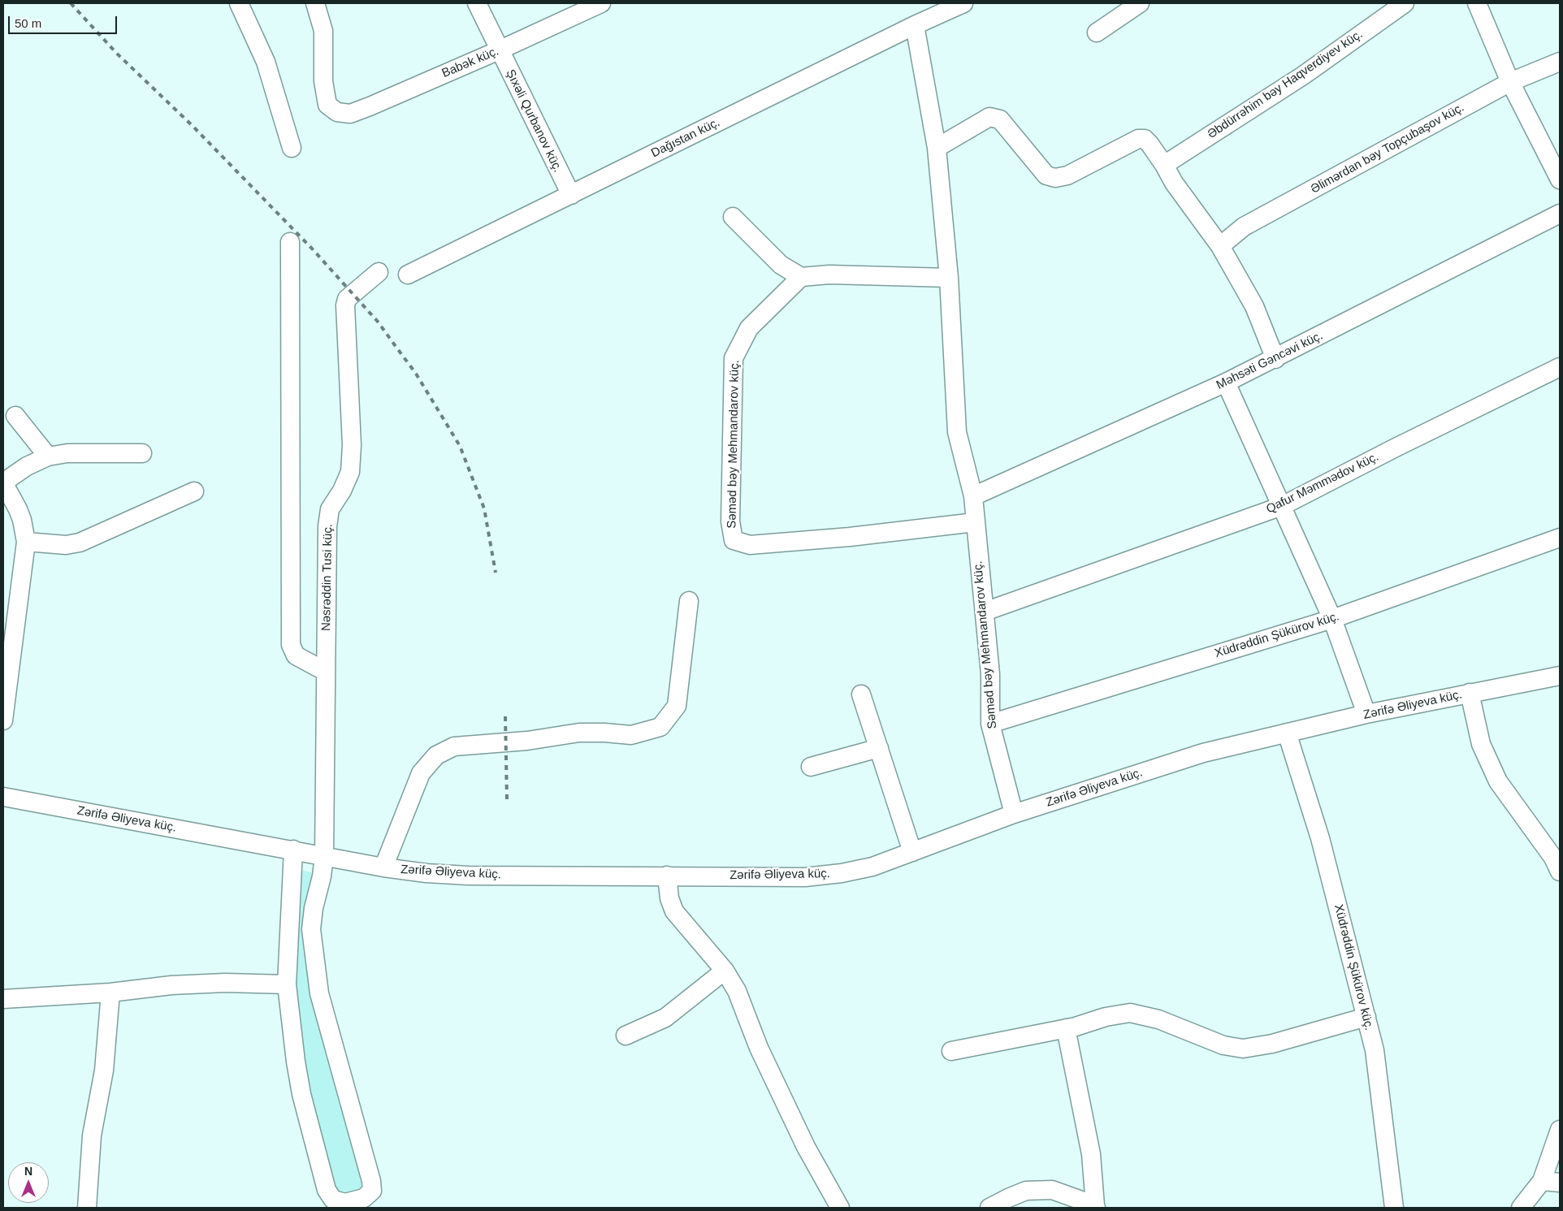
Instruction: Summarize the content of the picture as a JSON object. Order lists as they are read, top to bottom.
{
  "streets": {
    "street": [
      "Babək küç.",
      "Əbdürrəhim bəy Haqverdiyev küç.",
      "Şıxəli Qurbanov küç.",
      "Dağıstan küç.",
      "Əlimərdan bəy Topçubaşov küç.",
      "Məhsəti Gəncəvi küç.",
      "Səməd bəy Mehmandarov küç.",
      "Qafur Məmmədov küç.",
      "Nəsrəddin Tusi küç.",
      "Xüdrəddin Şükürov küç.",
      "Zərifə Əliyeva küç."
    ]
  },
  "crossings": [
    ["Babək küç.", "Şıxəli Qurbanov küç."],
    ["Şıxəli Qurbanov küç.", "Dağıstan küç."],
    ["Dağıstan küç.", "Səməd bəy Mehmandarov küç."],
    ["Məhsəti Gəncəvi küç.", "Səməd bəy Mehmandarov küç."],
    ["Səməd bəy Mehmandarov küç.", "Qafur Məmmədov küç."],
    ["Səməd bəy Mehmandarov küç.", "Xüdrəddin Şükürov küç."],
    ["Səməd bəy Mehmandarov küç.", "Zərifə Əliyeva küç."],
    ["Nəsrəddin Tusi küç.", "Zərifə Əliyeva küç."],
    ["Xüdrəddin Şükürov küç.", "Zərifə Əliyeva küç."]
  ],
  "scale_bar": "50 m",
  "north": "top"
}
